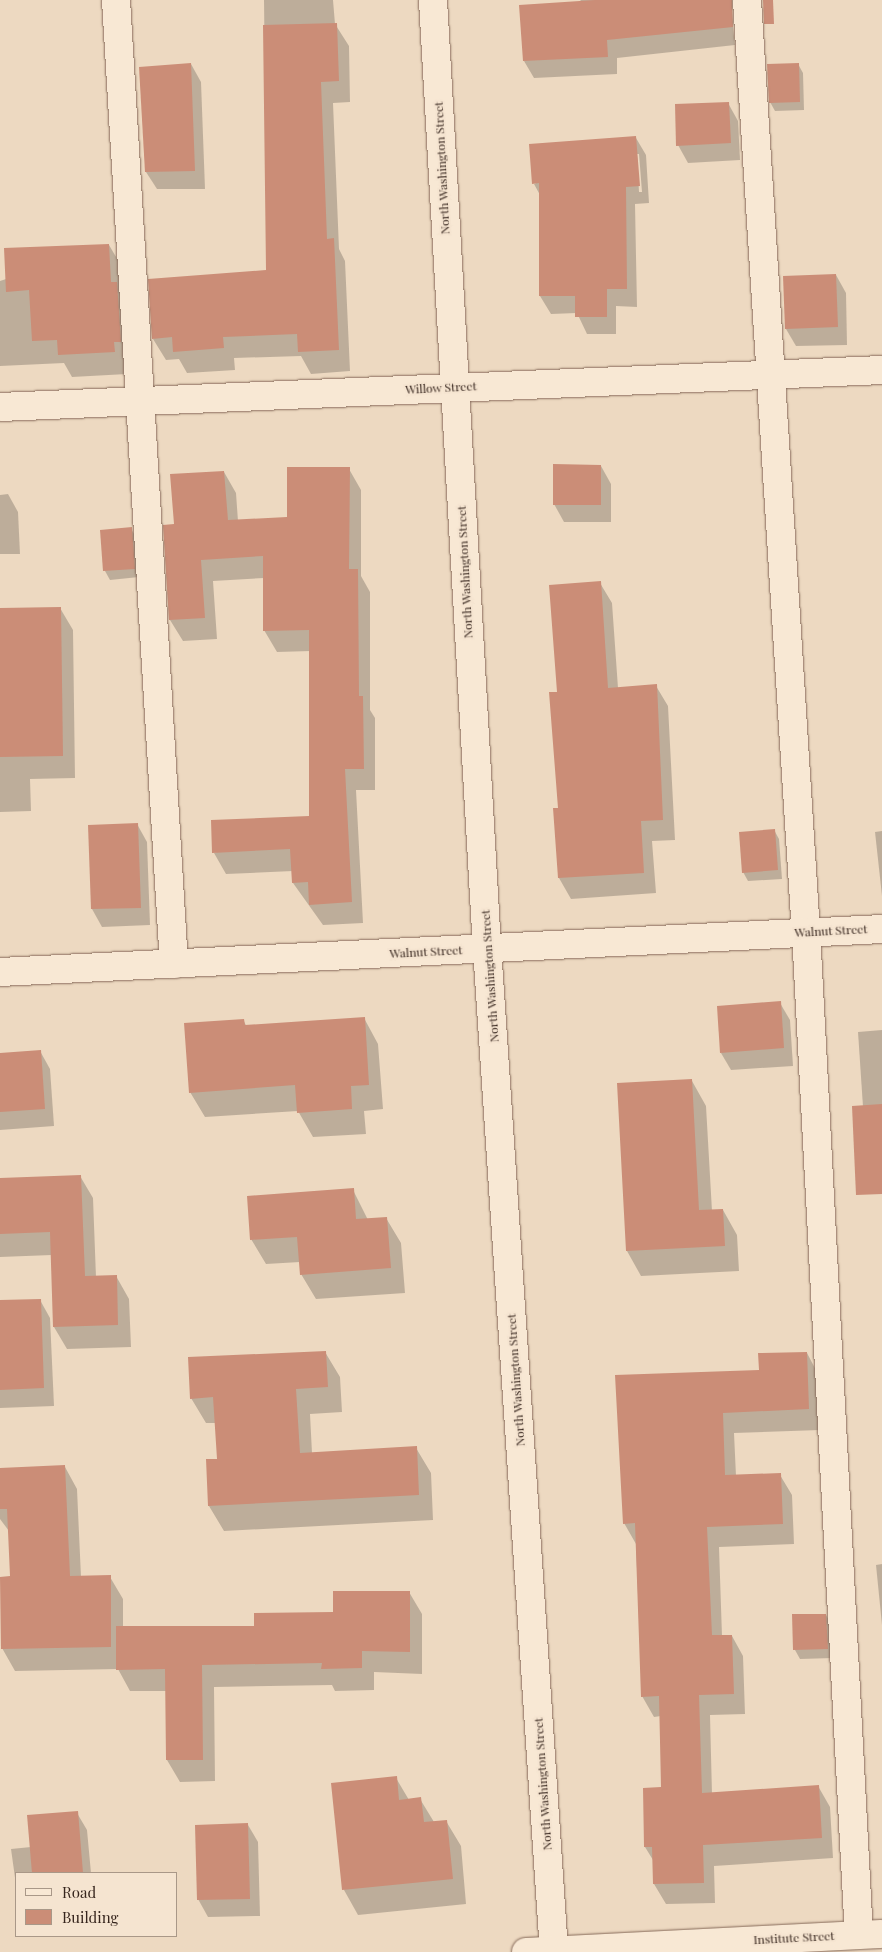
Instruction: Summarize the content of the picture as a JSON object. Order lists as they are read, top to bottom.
{
  "streets": {
    "street": [
      "North Washington Street",
      "Willow Street",
      "Walnut Street",
      "Institute Street"
    ]
  },
  "crossings": [
    ["North Washington Street", "Willow Street"],
    ["North Washington Street", "Walnut Street"],
    ["North Washington Street", "Institute Street"]
  ],
  "legend": ["Road", "Building"]
}
